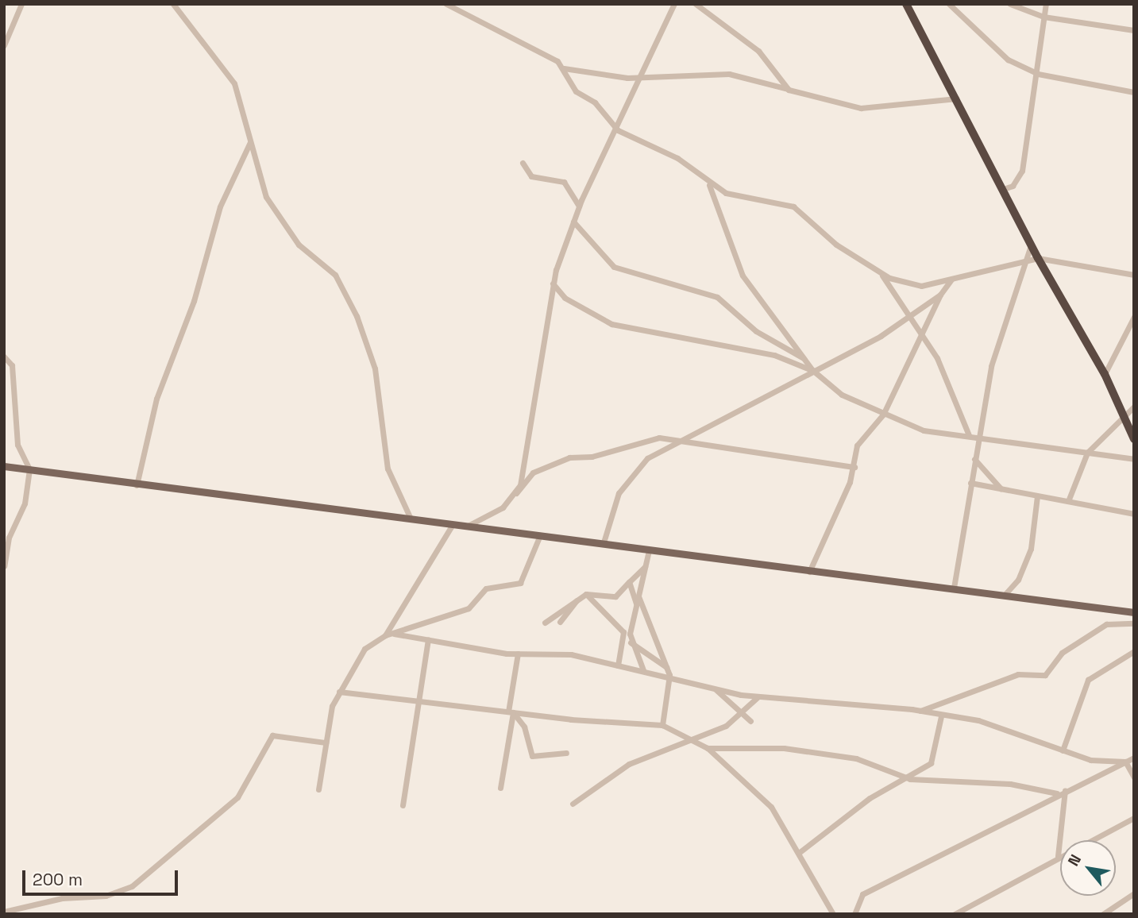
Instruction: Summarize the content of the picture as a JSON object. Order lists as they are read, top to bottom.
{
  "scale_bar": "200 m",
  "north": "top left"
}
